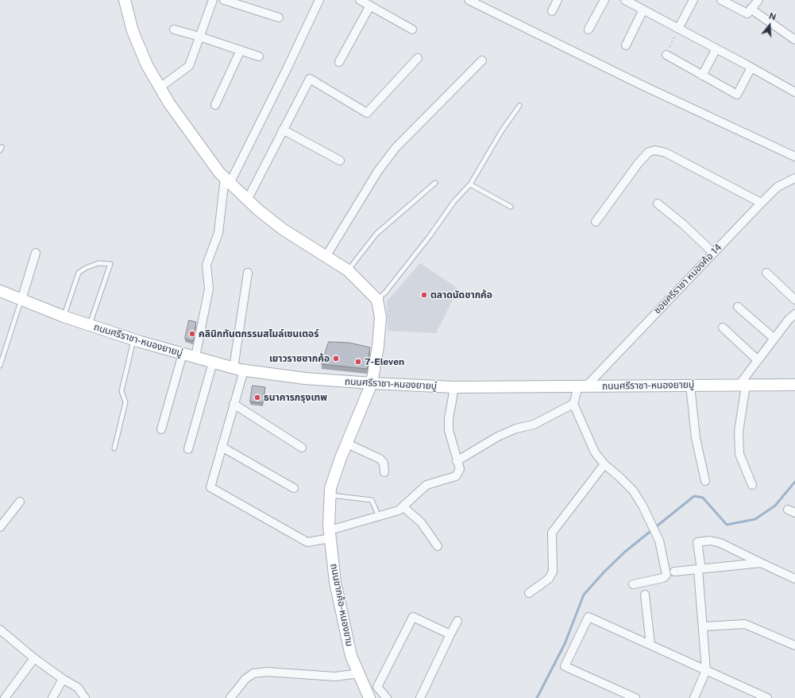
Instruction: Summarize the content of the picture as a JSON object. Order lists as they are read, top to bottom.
{
  "streets": {
    "street": ["ซอยศรีราชา หนองค้อ 14", "ถนนศรีราชา-หนองยายบู่", "ถนนชากค้อ-หนองขาม"]
  },
  "crossings": [
    ["ซอยศรีราชา หนองค้อ 14", "ถนนศรีราชา-หนองยายบู่"],
    ["ถนนศรีราชา-หนองยายบู่", "ถนนชากค้อ-หนองขาม"]
  ],
  "places": [
    "ตลาดนัดชากค้อ",
    "คลินิกทันตกรรมสไมล์เซนเตอร์",
    "เยาวราชชากค้อ",
    "7-Eleven",
    "ธนาคารกรุงเทพ"
  ],
  "north": "top"
}
